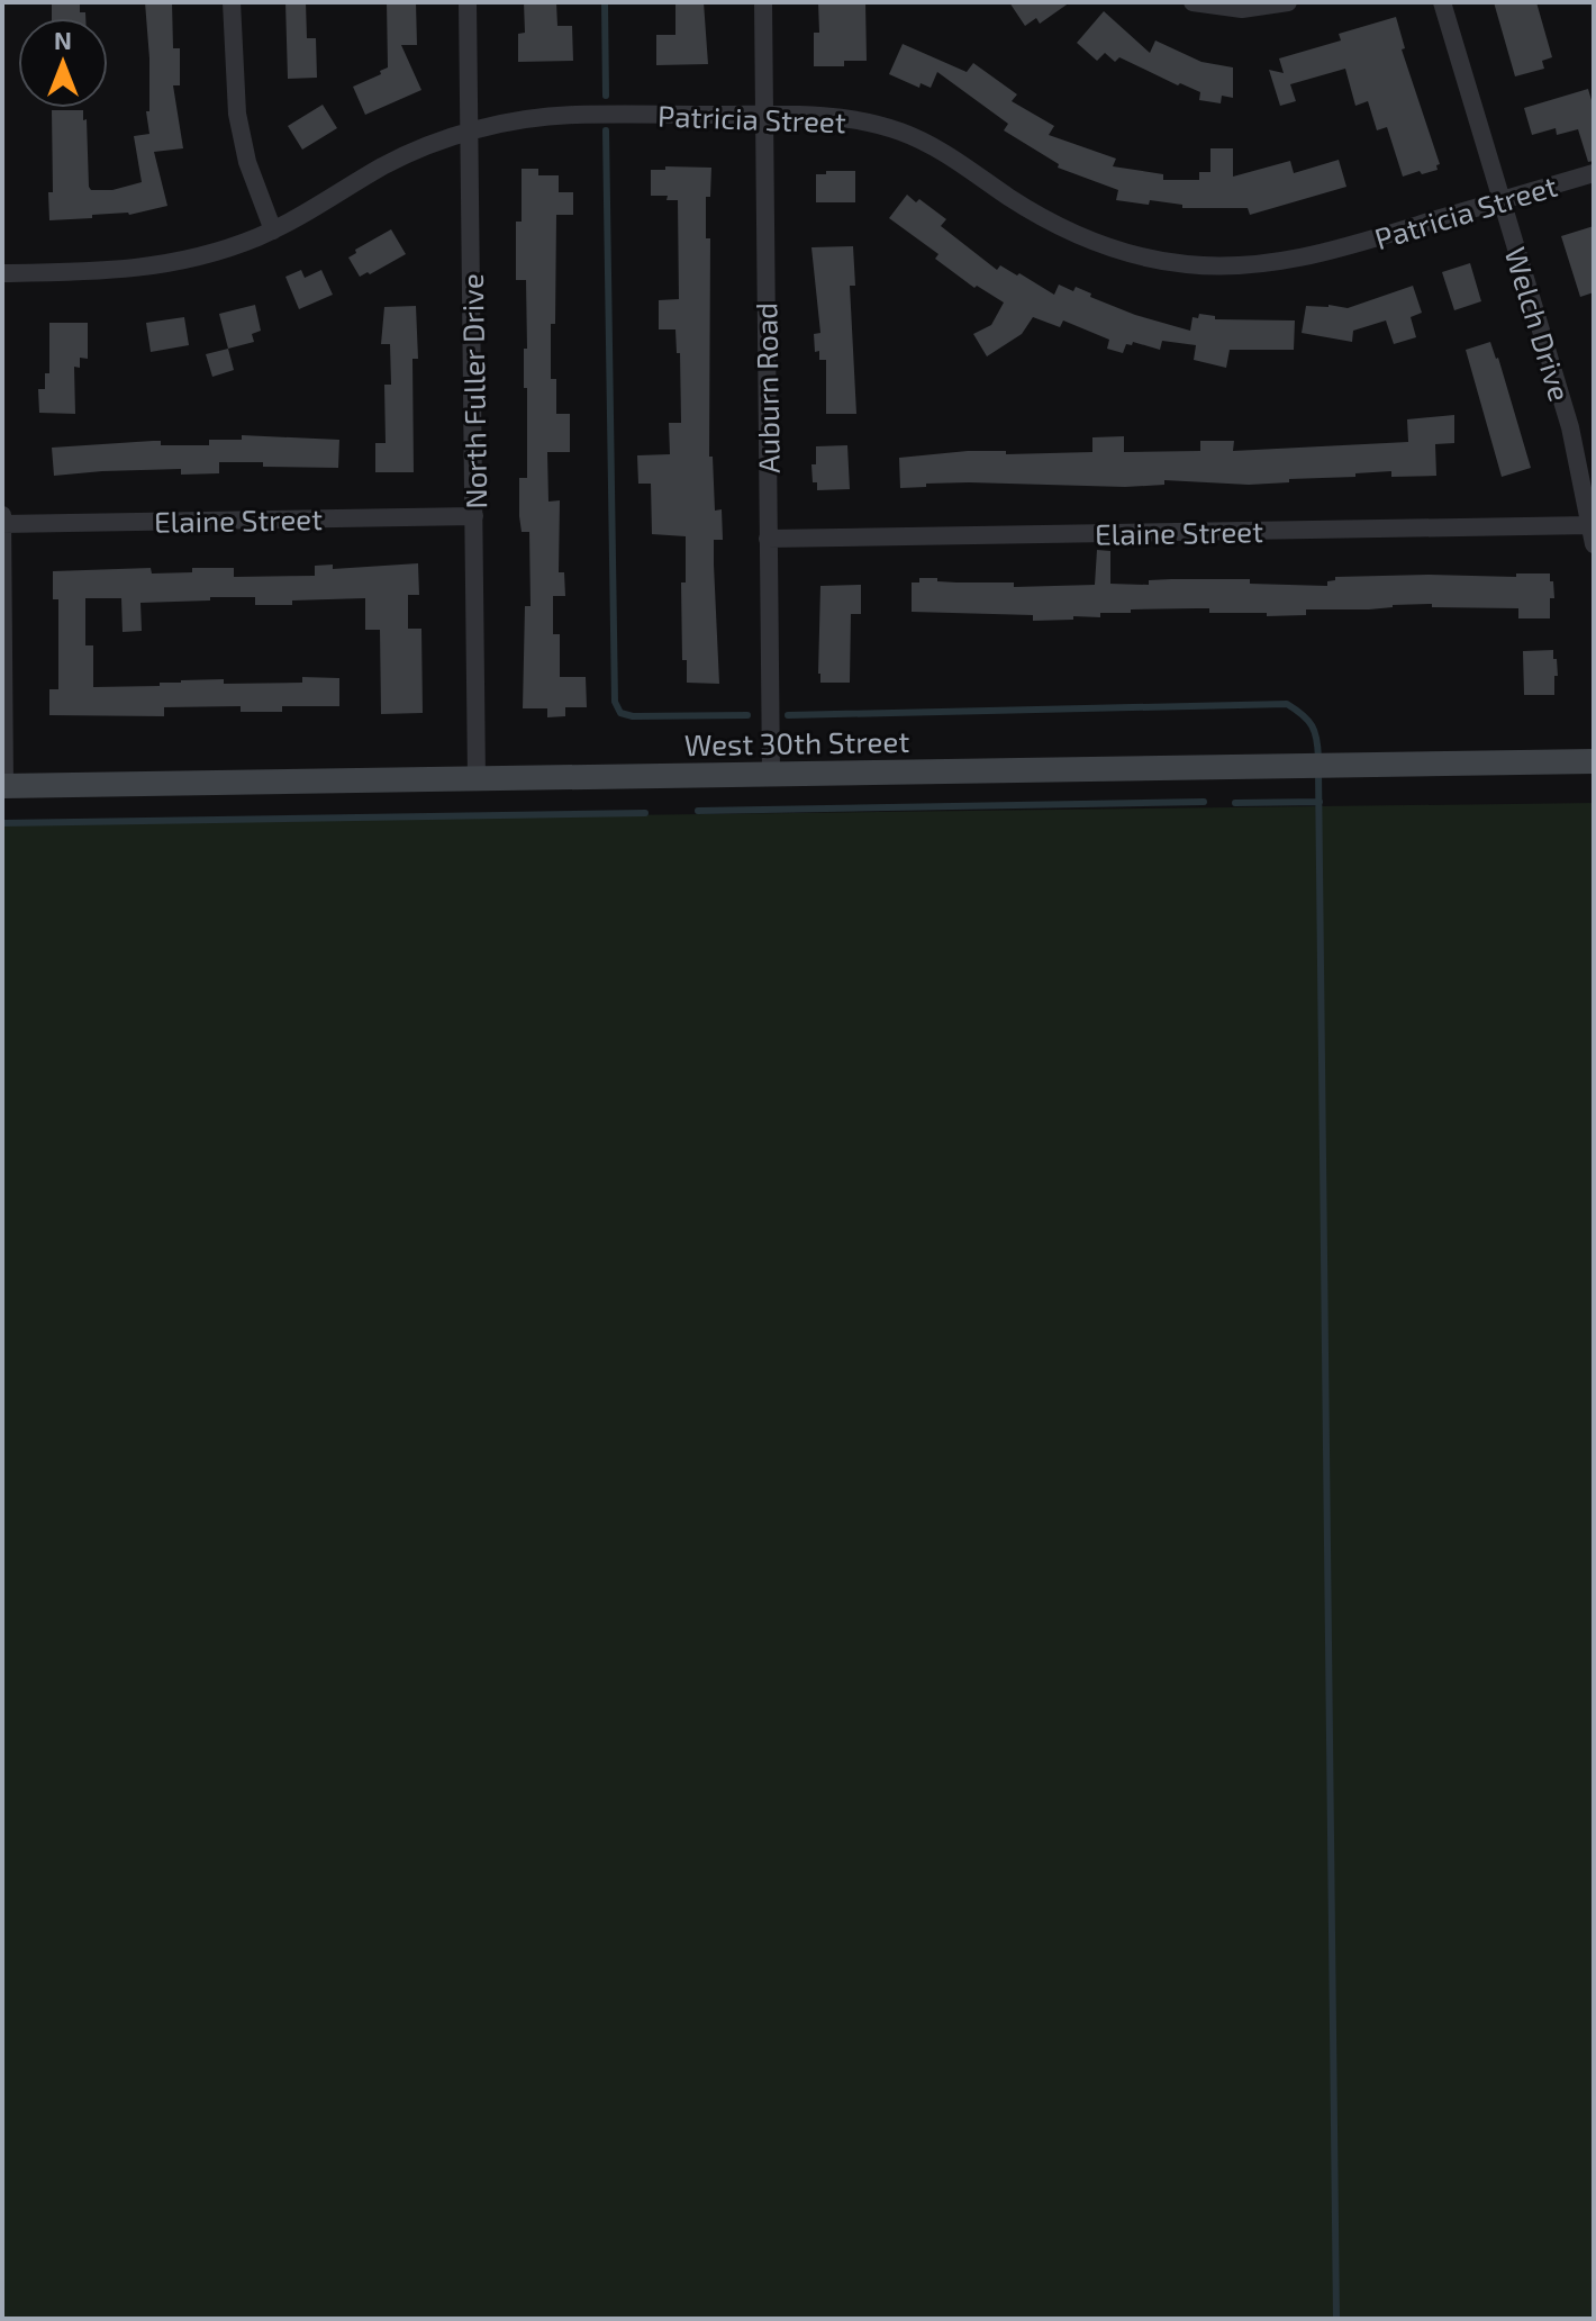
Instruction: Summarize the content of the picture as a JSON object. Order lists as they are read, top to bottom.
{
  "streets": {
    "street": [
      "Patricia Street",
      "Welch Drive",
      "Auburn Road",
      "North Fuller Drive",
      "Elaine Street",
      "West 30th Street"
    ]
  },
  "crossings": [
    ["Patricia Street", "Welch Drive"],
    ["Patricia Street", "Auburn Road"],
    ["Patricia Street", "North Fuller Drive"],
    ["Welch Drive", "Elaine Street"],
    ["Auburn Road", "Elaine Street"],
    ["Auburn Road", "West 30th Street"],
    ["North Fuller Drive", "Elaine Street"],
    ["North Fuller Drive", "West 30th Street"]
  ],
  "north": "top"
}
